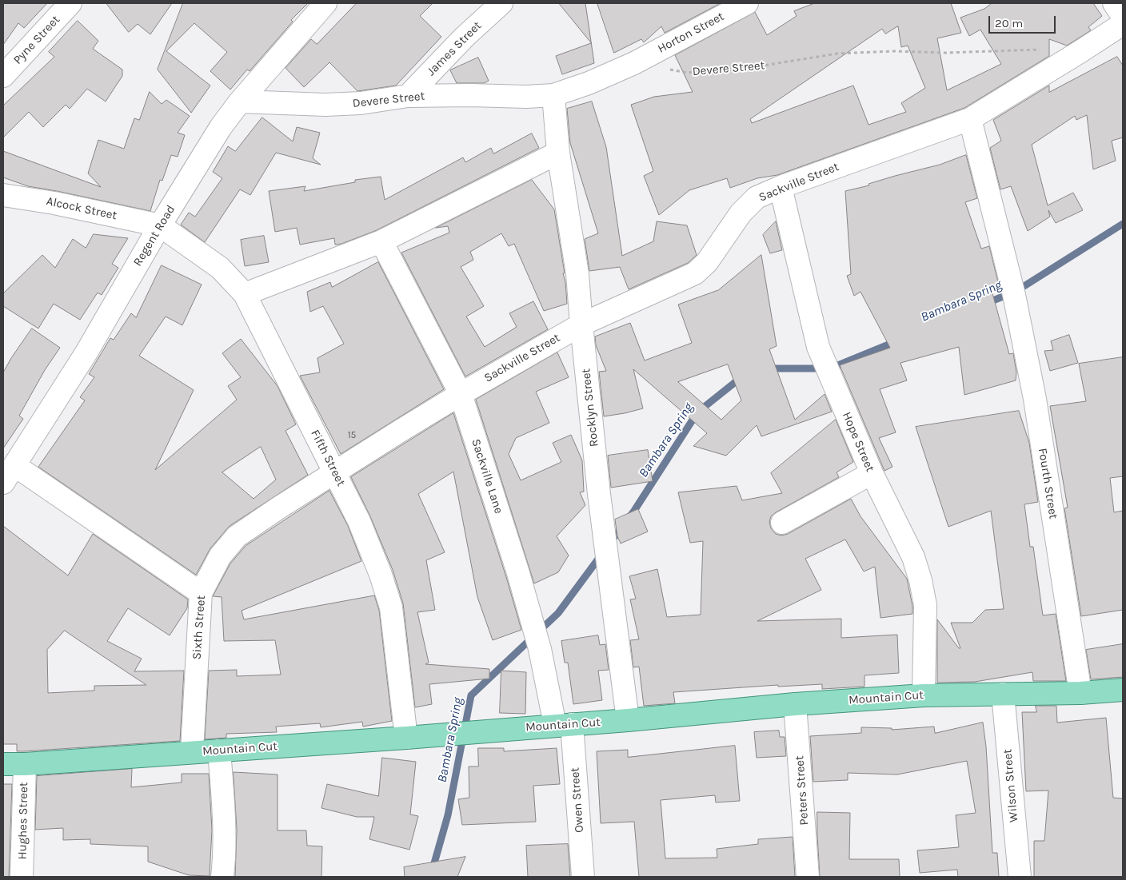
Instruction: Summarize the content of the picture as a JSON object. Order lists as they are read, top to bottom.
{
  "streets": {
    "main road": ["Mountain Cut"],
    "street": [
      "Horton Street",
      "Pyne Street",
      "James Street",
      "Devere Street",
      "Sackville Street",
      "Alcock Street",
      "Regent Road",
      "Rocklyn Street",
      "Hope Street",
      "Fifth Street",
      "Sackville Lane",
      "Fourth Street",
      "Sixth Street",
      "Wilson Street",
      "Peters Street",
      "Owen Street",
      "Hughes Street"
    ]
  },
  "crossings": [
    ["Horton Street", "Devere Street"],
    ["James Street", "Devere Street"],
    ["Devere Street", "Regent Road"],
    ["Devere Street", "Rocklyn Street"],
    ["Sackville Street", "Rocklyn Street"],
    ["Sackville Street", "Hope Street"],
    ["Sackville Street", "Fifth Street"],
    ["Sackville Street", "Sackville Lane"],
    ["Sackville Street", "Fourth Street"],
    ["Sackville Street", "Sixth Street"],
    ["Alcock Street", "Regent Road"],
    ["Alcock Street", "Fifth Street"],
    ["Regent Road", "Fifth Street"],
    ["Rocklyn Street", "Mountain Cut"],
    ["Hope Street", "Mountain Cut"],
    ["Fifth Street", "Sixth Street"],
    ["Fifth Street", "Mountain Cut"],
    ["Sackville Lane", "Mountain Cut"],
    ["Sackville Lane", "Owen Street"],
    ["Fourth Street", "Mountain Cut"],
    ["Sixth Street", "Mountain Cut"],
    ["Mountain Cut", "Wilson Street"],
    ["Mountain Cut", "Peters Street"],
    ["Mountain Cut", "Owen Street"],
    ["Mountain Cut", "Hughes Street"]
  ],
  "water": ["Bambara Spring"],
  "house_numbers": ["15"],
  "scale_bar": "20 m"
}
